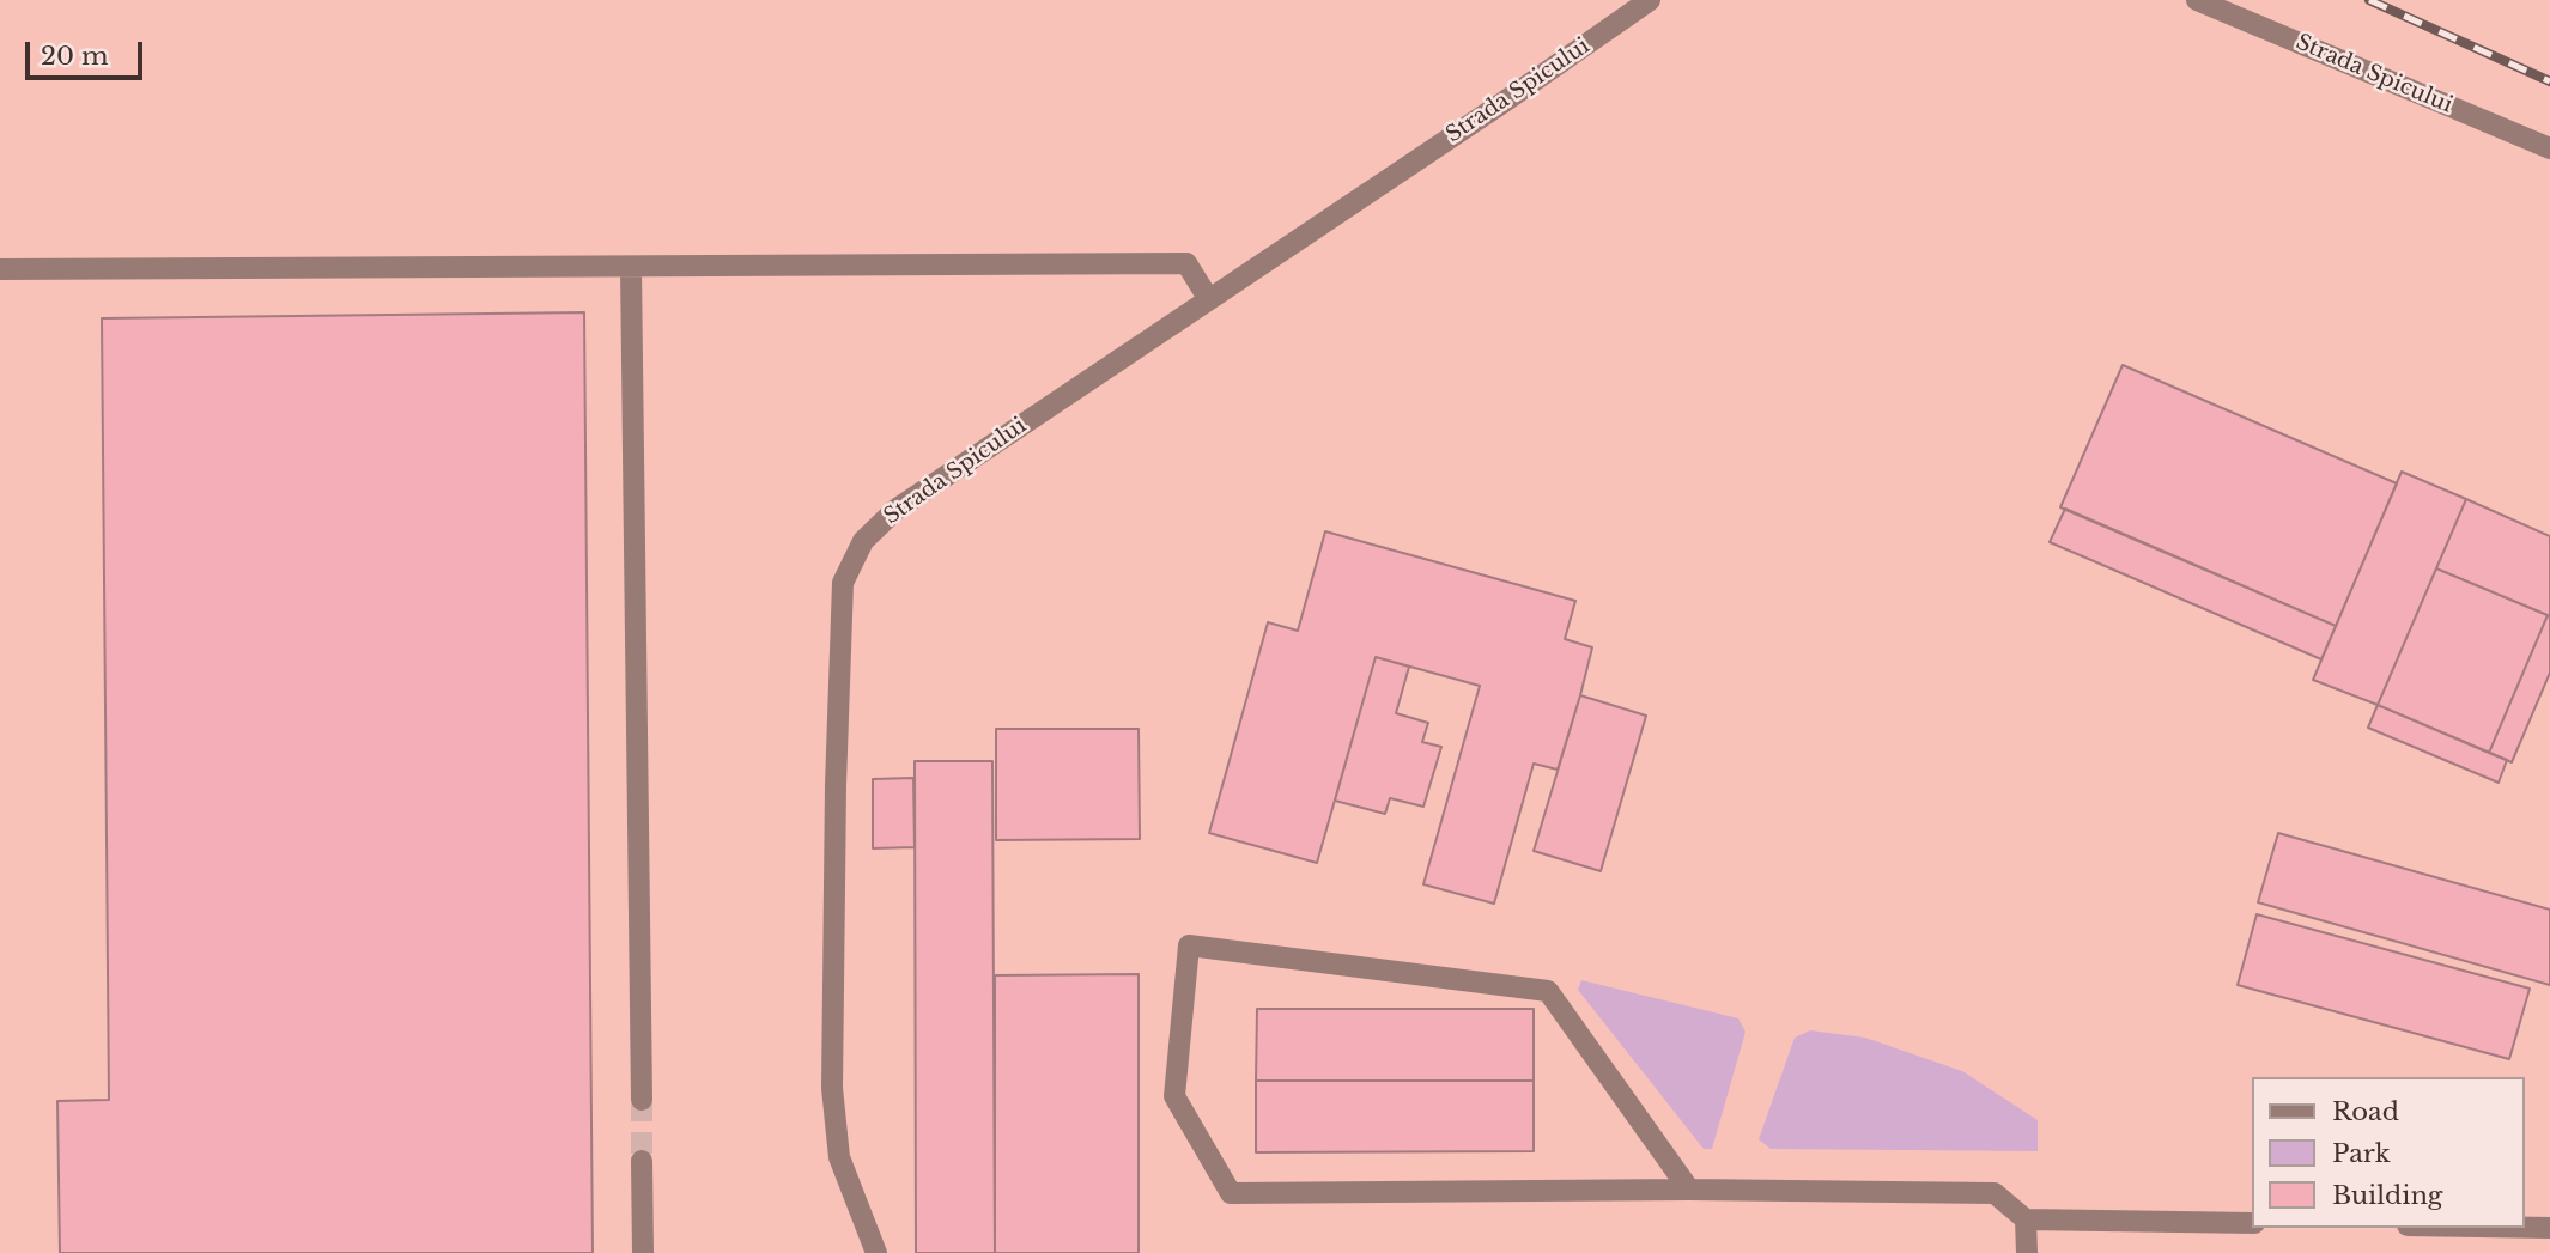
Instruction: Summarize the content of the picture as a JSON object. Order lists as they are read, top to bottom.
{
  "streets": {
    "street": ["Strada Spicului"]
  },
  "legend": ["Road", "Park", "Building"],
  "scale_bar": "20 m"
}
